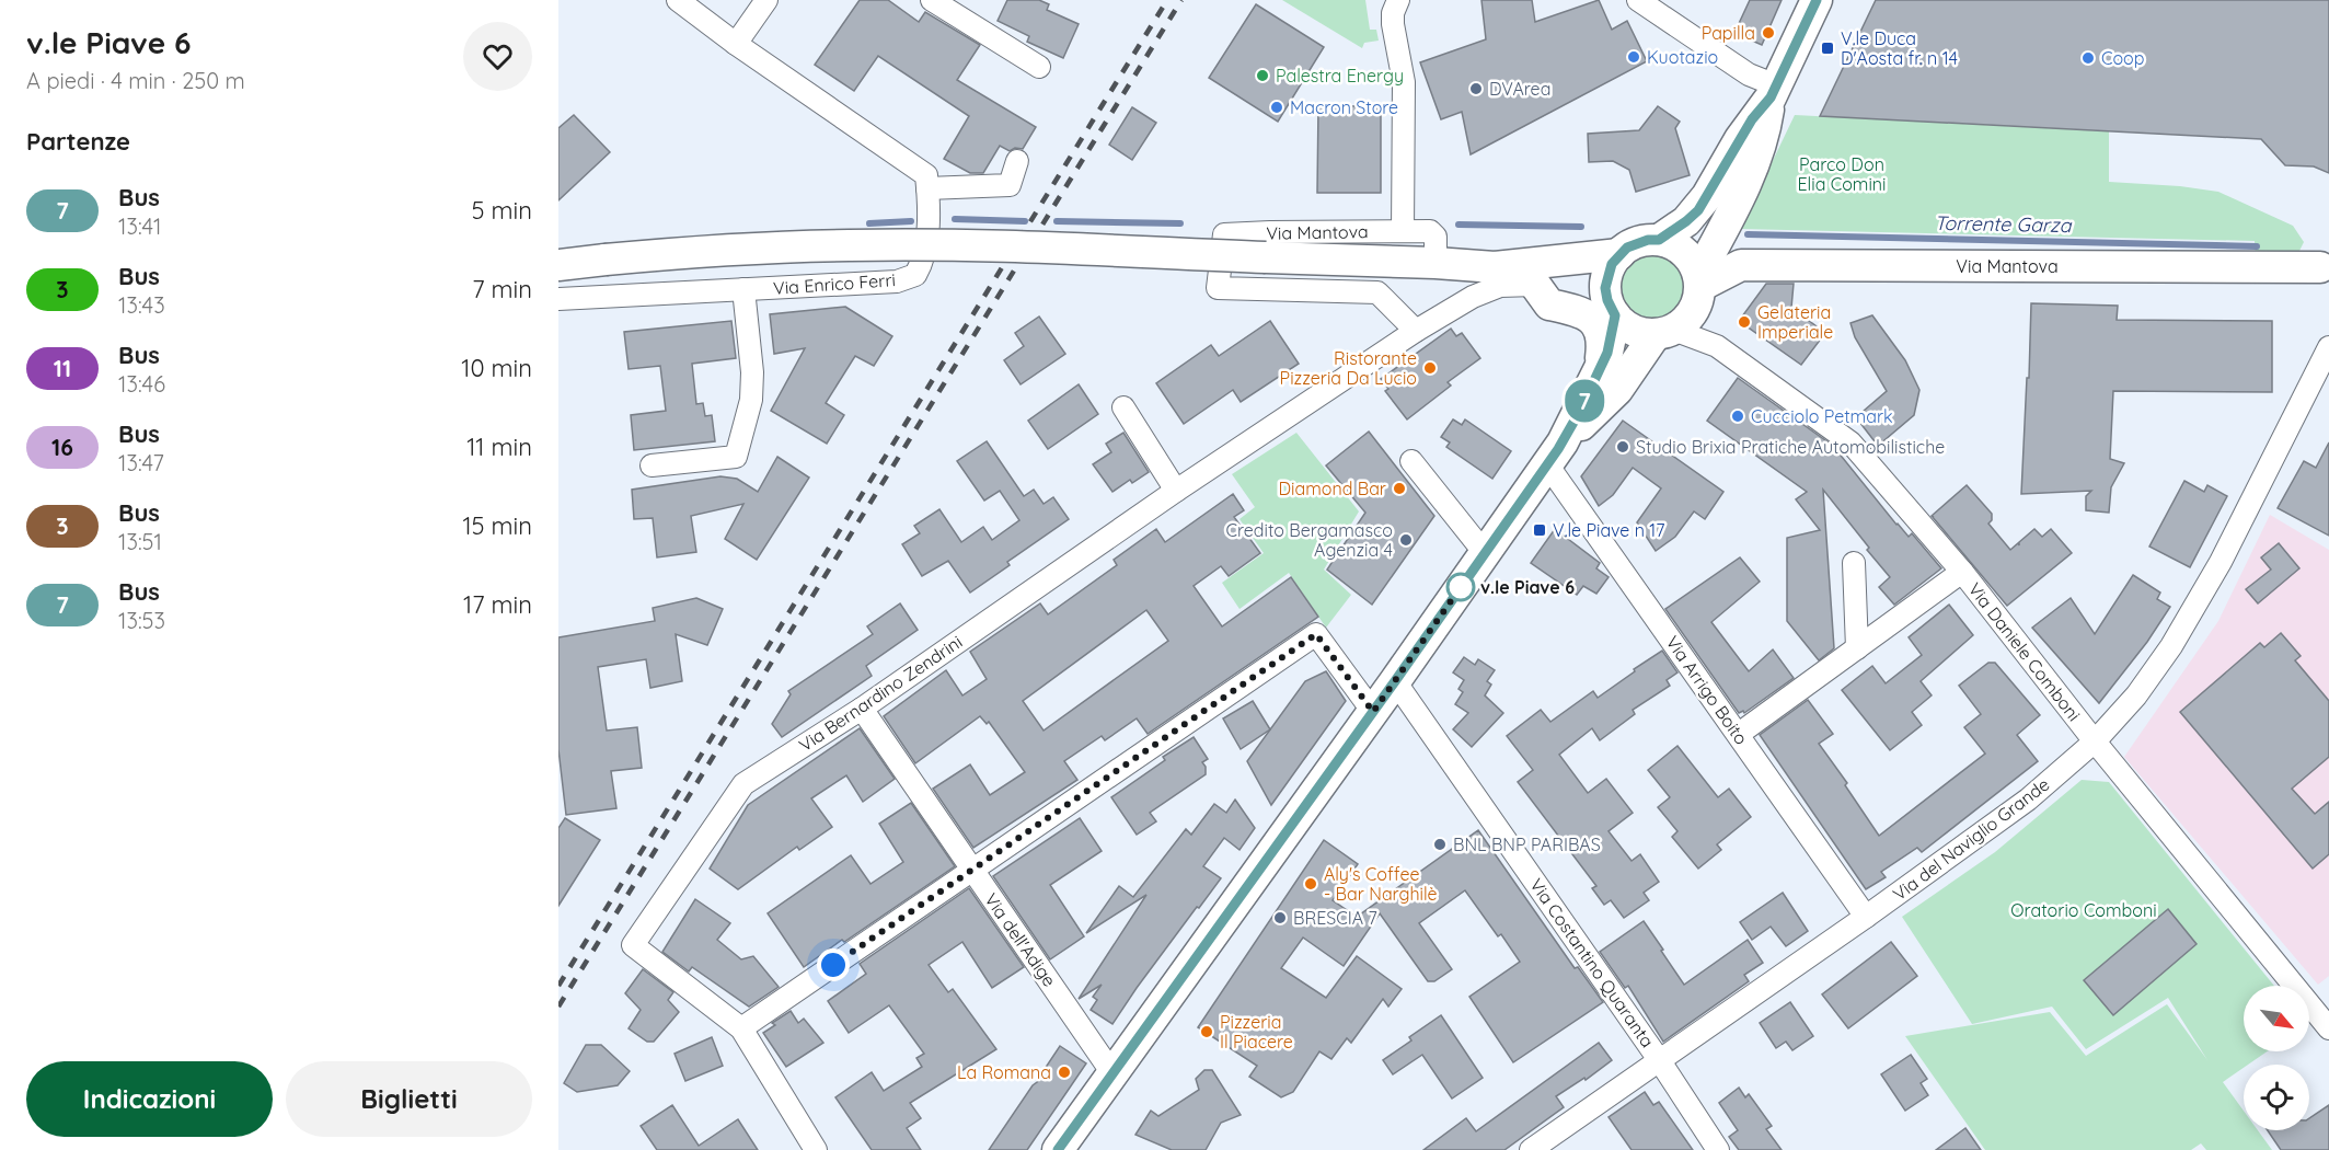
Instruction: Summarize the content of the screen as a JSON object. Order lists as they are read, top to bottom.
{
  "streets": {
    "main road": ["Via Mantova"],
    "street": [
      "Via Enrico Ferri",
      "Via Daniele Comboni",
      "Via Arrigo Boito",
      "Via Bernardino Zendrini",
      "Via del Naviglio Grande",
      "Via dell'Adige",
      "Via Costantino Quaranta"
    ]
  },
  "crossings": [
    ["Via Mantova", "Via Daniele Comboni"],
    ["Via Mantova", "Via Bernardino Zendrini"],
    ["Via Daniele Comboni", "Via del Naviglio Grande"],
    ["Via Arrigo Boito", "Via del Naviglio Grande"],
    ["Via Bernardino Zendrini", "Via dell'Adige"],
    ["Via del Naviglio Grande", "Via Costantino Quaranta"]
  ],
  "water": ["Torrente Garza"],
  "parks": ["Parco Don Elia Comini", "Oratorio Comboni"],
  "places": {
    "other": [
      "Papilla",
      "Kuotazio",
      "Coop",
      "Palestra Energy",
      "DVArea",
      "Macron Store",
      "Gelateria Imperiale",
      "Ristorante Pizzeria Da Lucio",
      "Cucciolo Petmark",
      "Studio Brixia Pratiche Automobilistiche",
      "Diamond Bar",
      "Credito Bergamasco Agenzia 4",
      "v.le Piave 6",
      "BNL BNP PARIBAS",
      "Aly's Coffee - Bar Narghilè",
      "BRESCIA 7",
      "Pizzeria Il Piacere",
      "La Romana"
    ],
    "transit": ["V.le Duca D'Aosta fr. n 14", "V.le Piave n 17"]
  },
  "lines": ["bus line 7"],
  "north": "bottom right",
  "page": {
    "heading": [
      ["v.le Piave 6", "A piedi · 4 min · 250 m"],
      "Partenze"
    ],
    "on_map": "7",
    "list": [
      {
        "mark": "7",
        "name": "Bus",
        "note": "13:41",
        "value": "5 min"
      },
      {
        "mark": "3",
        "name": "Bus",
        "note": "13:43",
        "value": "7 min"
      },
      {
        "mark": "11",
        "name": "Bus",
        "note": "13:46",
        "value": "10 min"
      },
      {
        "mark": "16",
        "name": "Bus",
        "note": "13:47",
        "value": "11 min"
      },
      {
        "mark": "3",
        "name": "Bus",
        "note": "13:51",
        "value": "15 min"
      },
      {
        "mark": "7",
        "name": "Bus",
        "note": "13:53",
        "value": "17 min"
      }
    ],
    "buttons": ["Indicazioni", "Biglietti"]
  }
}
